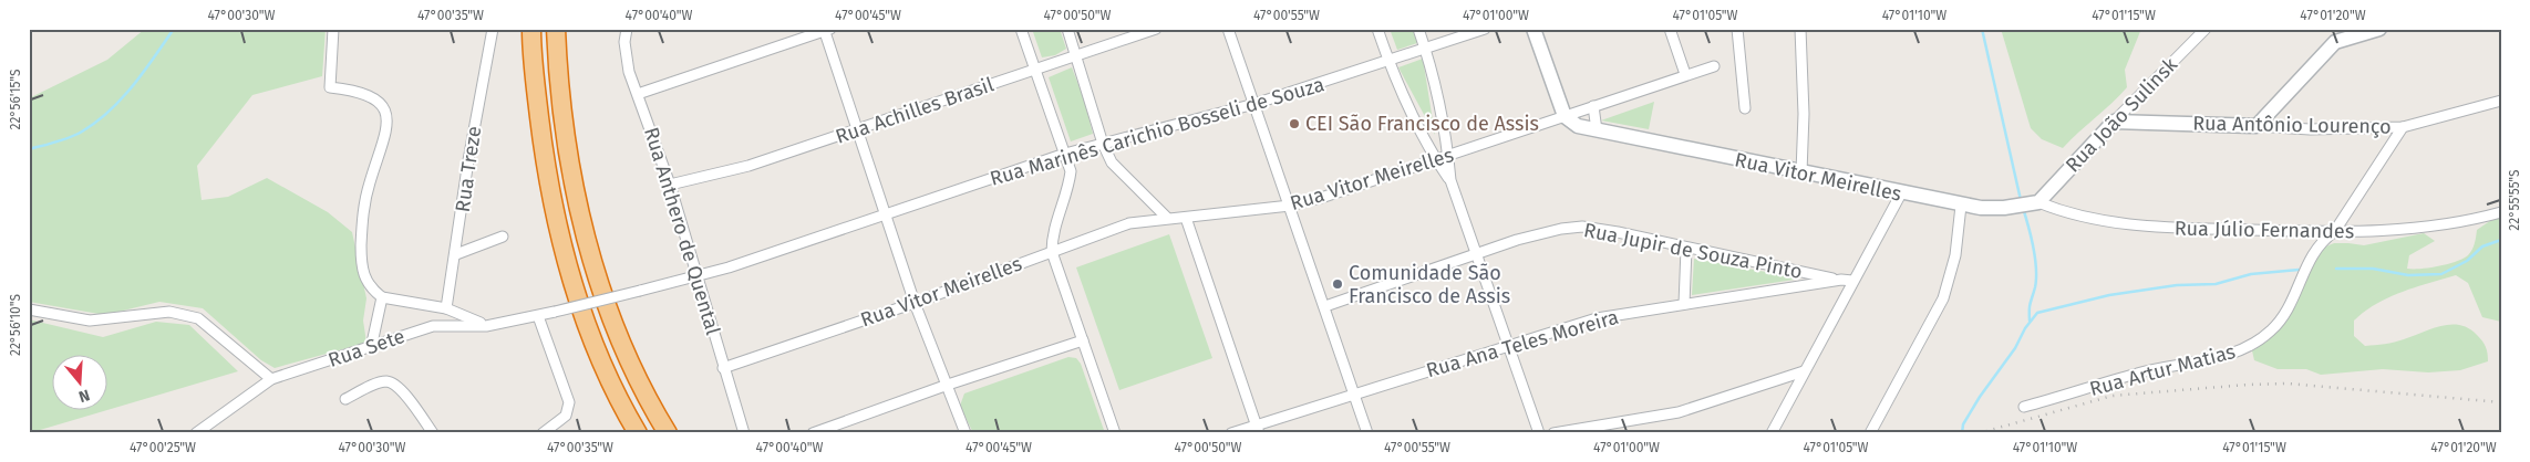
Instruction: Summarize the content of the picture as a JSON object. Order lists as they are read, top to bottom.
{
  "streets": {
    "street": [
      "Rua Achilles Brasil",
      "Rua João Sulinsk",
      "Rua Antônio Lourenço",
      "Rua Marinês Carichio Bosseli de Souza",
      "Rua Treze",
      "Rua Vitor Meirelles",
      "Rua Júlio Fernandes",
      "Rua Anthero de Quental",
      "Rua Jupir de Souza Pinto",
      "Rua Ana Teles Moreira",
      "Rua Sete",
      "Rua Artur Matias"
    ]
  },
  "crossings": [
    ["Rua Achilles Brasil", "Rua Anthero de Quental"],
    ["Rua João Sulinsk", "Rua Antônio Lourenço"],
    ["Rua João Sulinsk", "Rua Vitor Meirelles"],
    ["Rua João Sulinsk", "Rua Júlio Fernandes"],
    ["Rua Antônio Lourenço", "Rua Artur Matias"],
    ["Rua Marinês Carichio Bosseli de Souza", "Rua Anthero de Quental"],
    ["Rua Marinês Carichio Bosseli de Souza", "Rua Sete"],
    ["Rua Vitor Meirelles", "Rua Júlio Fernandes"],
    ["Rua Vitor Meirelles", "Rua Anthero de Quental"],
    ["Rua Júlio Fernandes", "Rua Artur Matias"],
    ["Rua Jupir de Souza Pinto", "Rua Ana Teles Moreira"]
  ],
  "places": ["CEI São Francisco de Assis", "Comunidade São Francisco de Assis"],
  "north": "bottom",
  "coordinates": [
    "47°00'30\"W",
    "47°00'35\"W",
    "47°00'40\"W",
    "47°00'45\"W",
    "47°00'50\"W",
    "47°00'55\"W",
    "47°01'00\"W",
    "47°01'05\"W",
    "47°01'10\"W",
    "47°01'15\"W",
    "47°01'20\"W",
    "22°56'15\"S",
    "22°55'55\"S",
    "22°56'10\"S",
    "47°00'25\"W"
  ]
}
